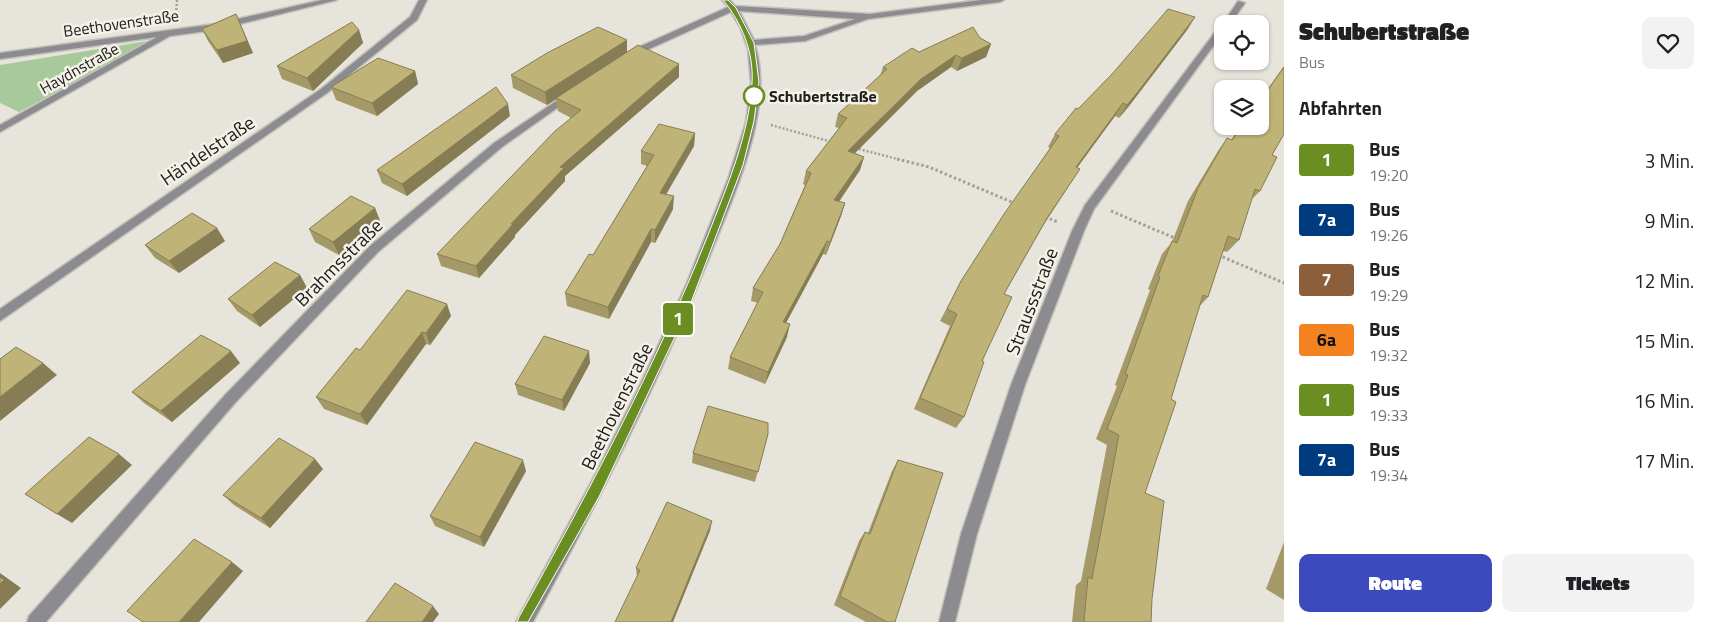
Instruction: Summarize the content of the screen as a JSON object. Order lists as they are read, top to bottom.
{
  "streets": {
    "street": [
      "Beethovenstraße",
      "Haydnstraße",
      "Händelstraße",
      "Brahmsstraße",
      "Straussstraße"
    ]
  },
  "crossings": [
    ["Beethovenstraße", "Haydnstraße"]
  ],
  "places": ["Schubertstraße"],
  "lines": ["bus line 1"],
  "page": {
    "on_map": "1",
    "heading": [
      ["Schubertstraße", "Bus"],
      "Abfahrten"
    ],
    "list": [
      {
        "mark": "1",
        "name": "Bus",
        "note": "19:20",
        "value": "3 Min."
      },
      {
        "mark": "7a",
        "name": "Bus",
        "note": "19:26",
        "value": "9 Min."
      },
      {
        "mark": "7",
        "name": "Bus",
        "note": "19:29",
        "value": "12 Min."
      },
      {
        "mark": "6a",
        "name": "Bus",
        "note": "19:32",
        "value": "15 Min."
      },
      {
        "mark": "1",
        "name": "Bus",
        "note": "19:33",
        "value": "16 Min."
      },
      {
        "mark": "7a",
        "name": "Bus",
        "note": "19:34",
        "value": "17 Min."
      }
    ],
    "buttons": ["Route", "Tickets"]
  }
}
